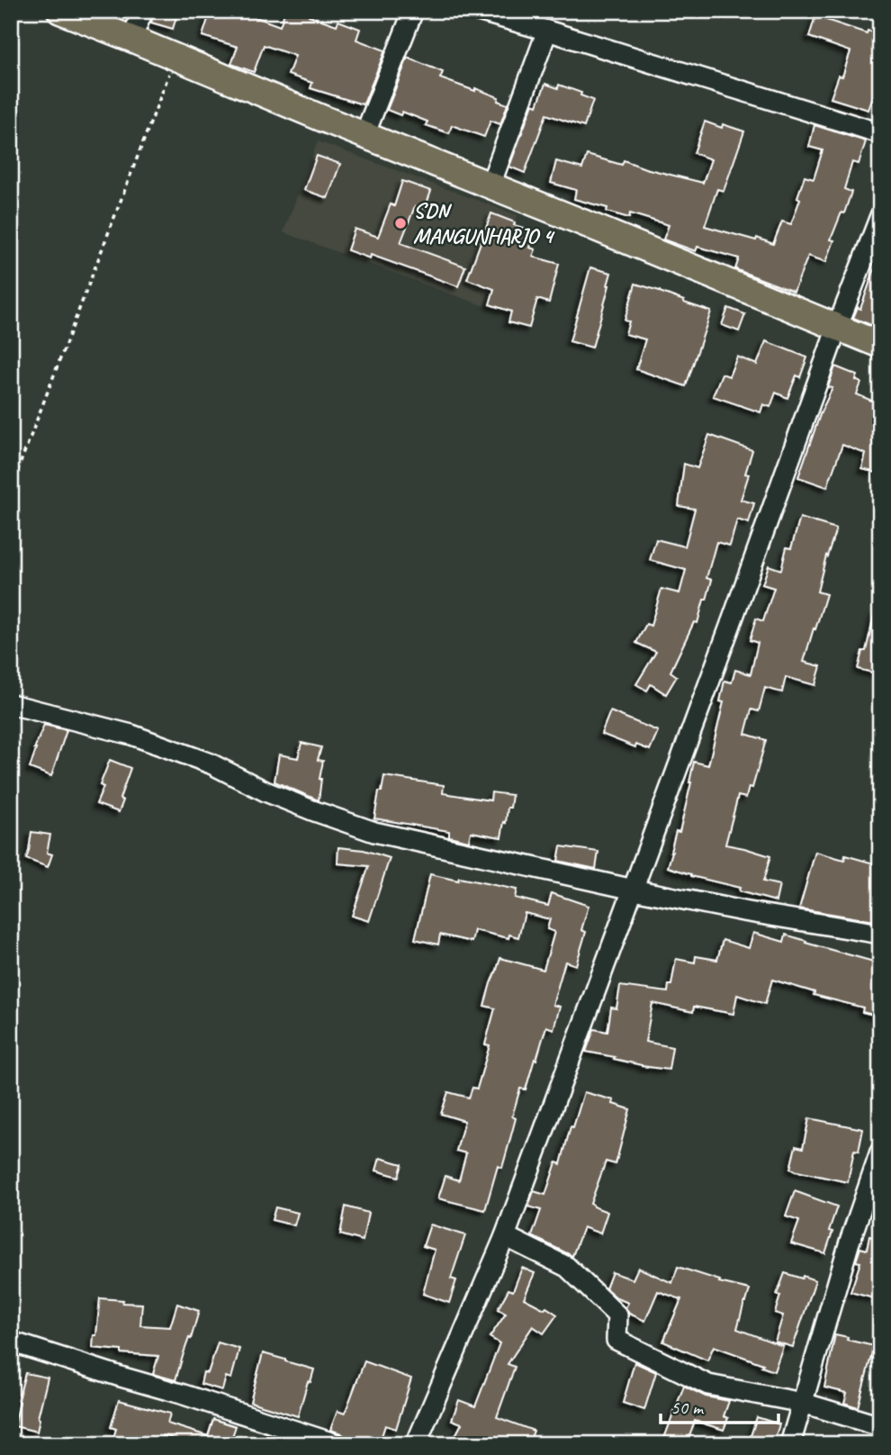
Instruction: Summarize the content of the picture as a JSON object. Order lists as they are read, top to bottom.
{
  "places": ["SDN MANGUNHARJO 4"],
  "scale_bar": "50 m"
}
